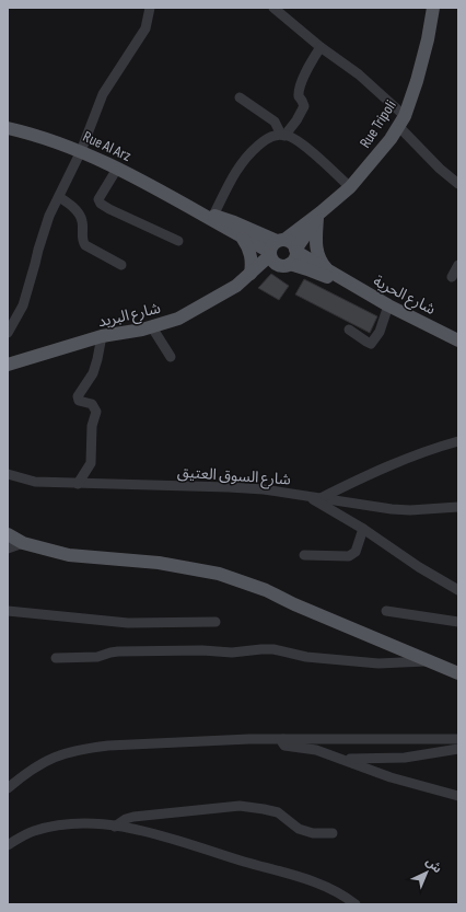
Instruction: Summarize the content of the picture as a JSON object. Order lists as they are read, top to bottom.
{
  "streets": {
    "main road": [
      "Rue Tripoli",
      "Rue Al Arz",
      "شارع الحرية",
      "شارع البريد"
    ],
    "street": ["شارع السوق العتيق"]
  },
  "crossings": [
    ["Rue Tripoli", "Rue Al Arz"],
    ["Rue Tripoli", "شارع البريد"],
    ["Rue Al Arz", "شارع البريد"]
  ],
  "north": "top right"
}
